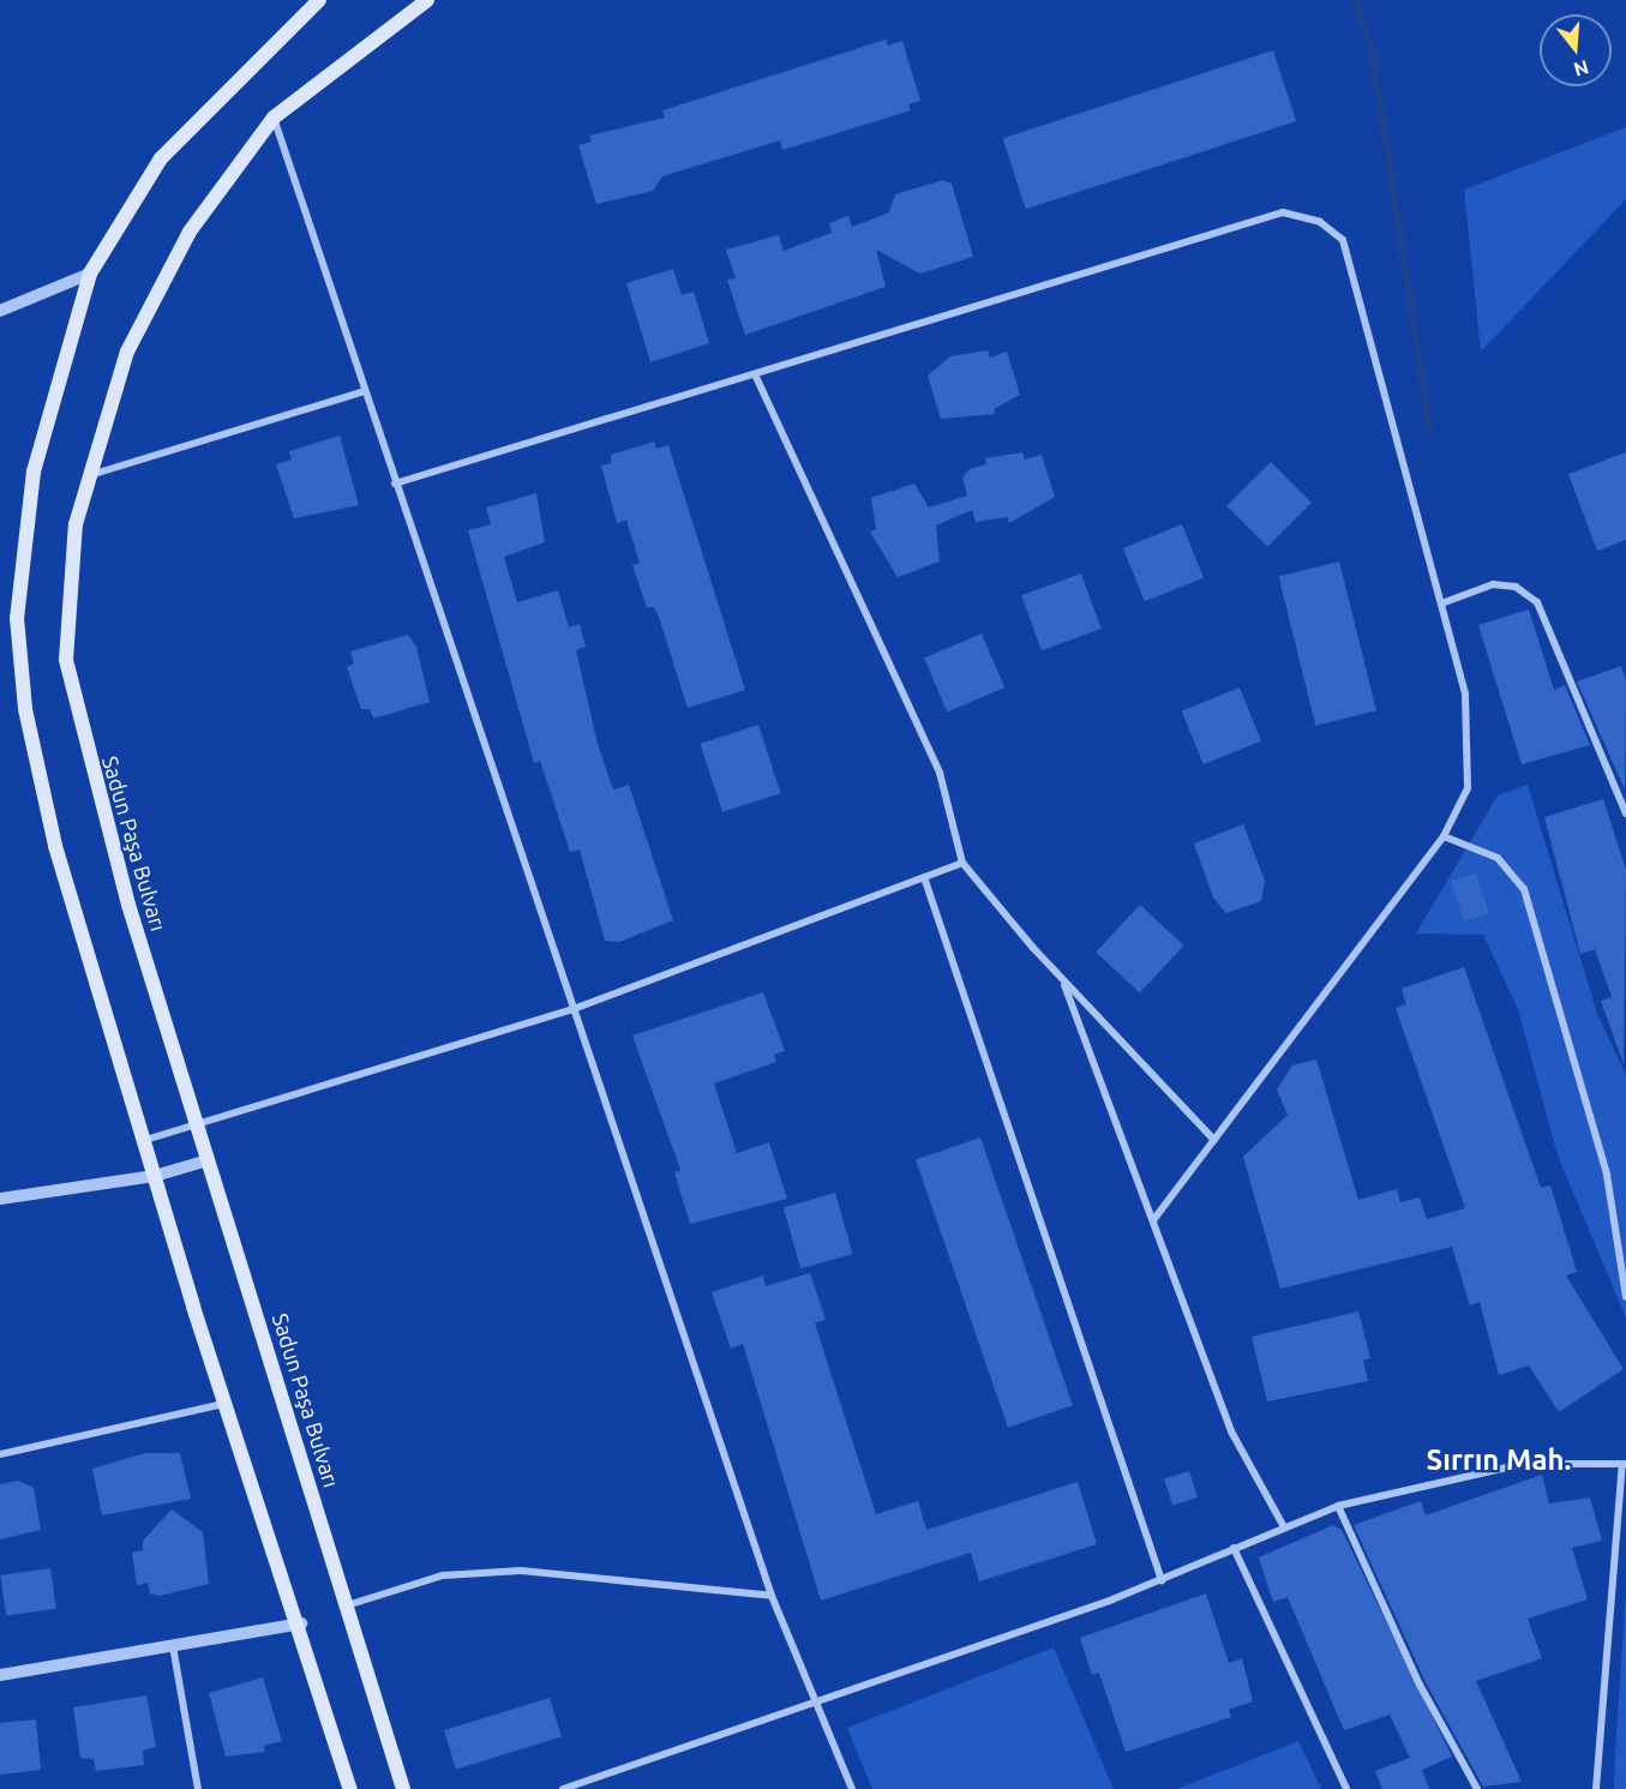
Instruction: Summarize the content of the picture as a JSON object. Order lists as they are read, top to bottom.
{
  "streets": {
    "main road": ["Sadun Paşa Bulvarı"]
  },
  "districts": ["Sırrın Mah."],
  "north": "bottom"
}
